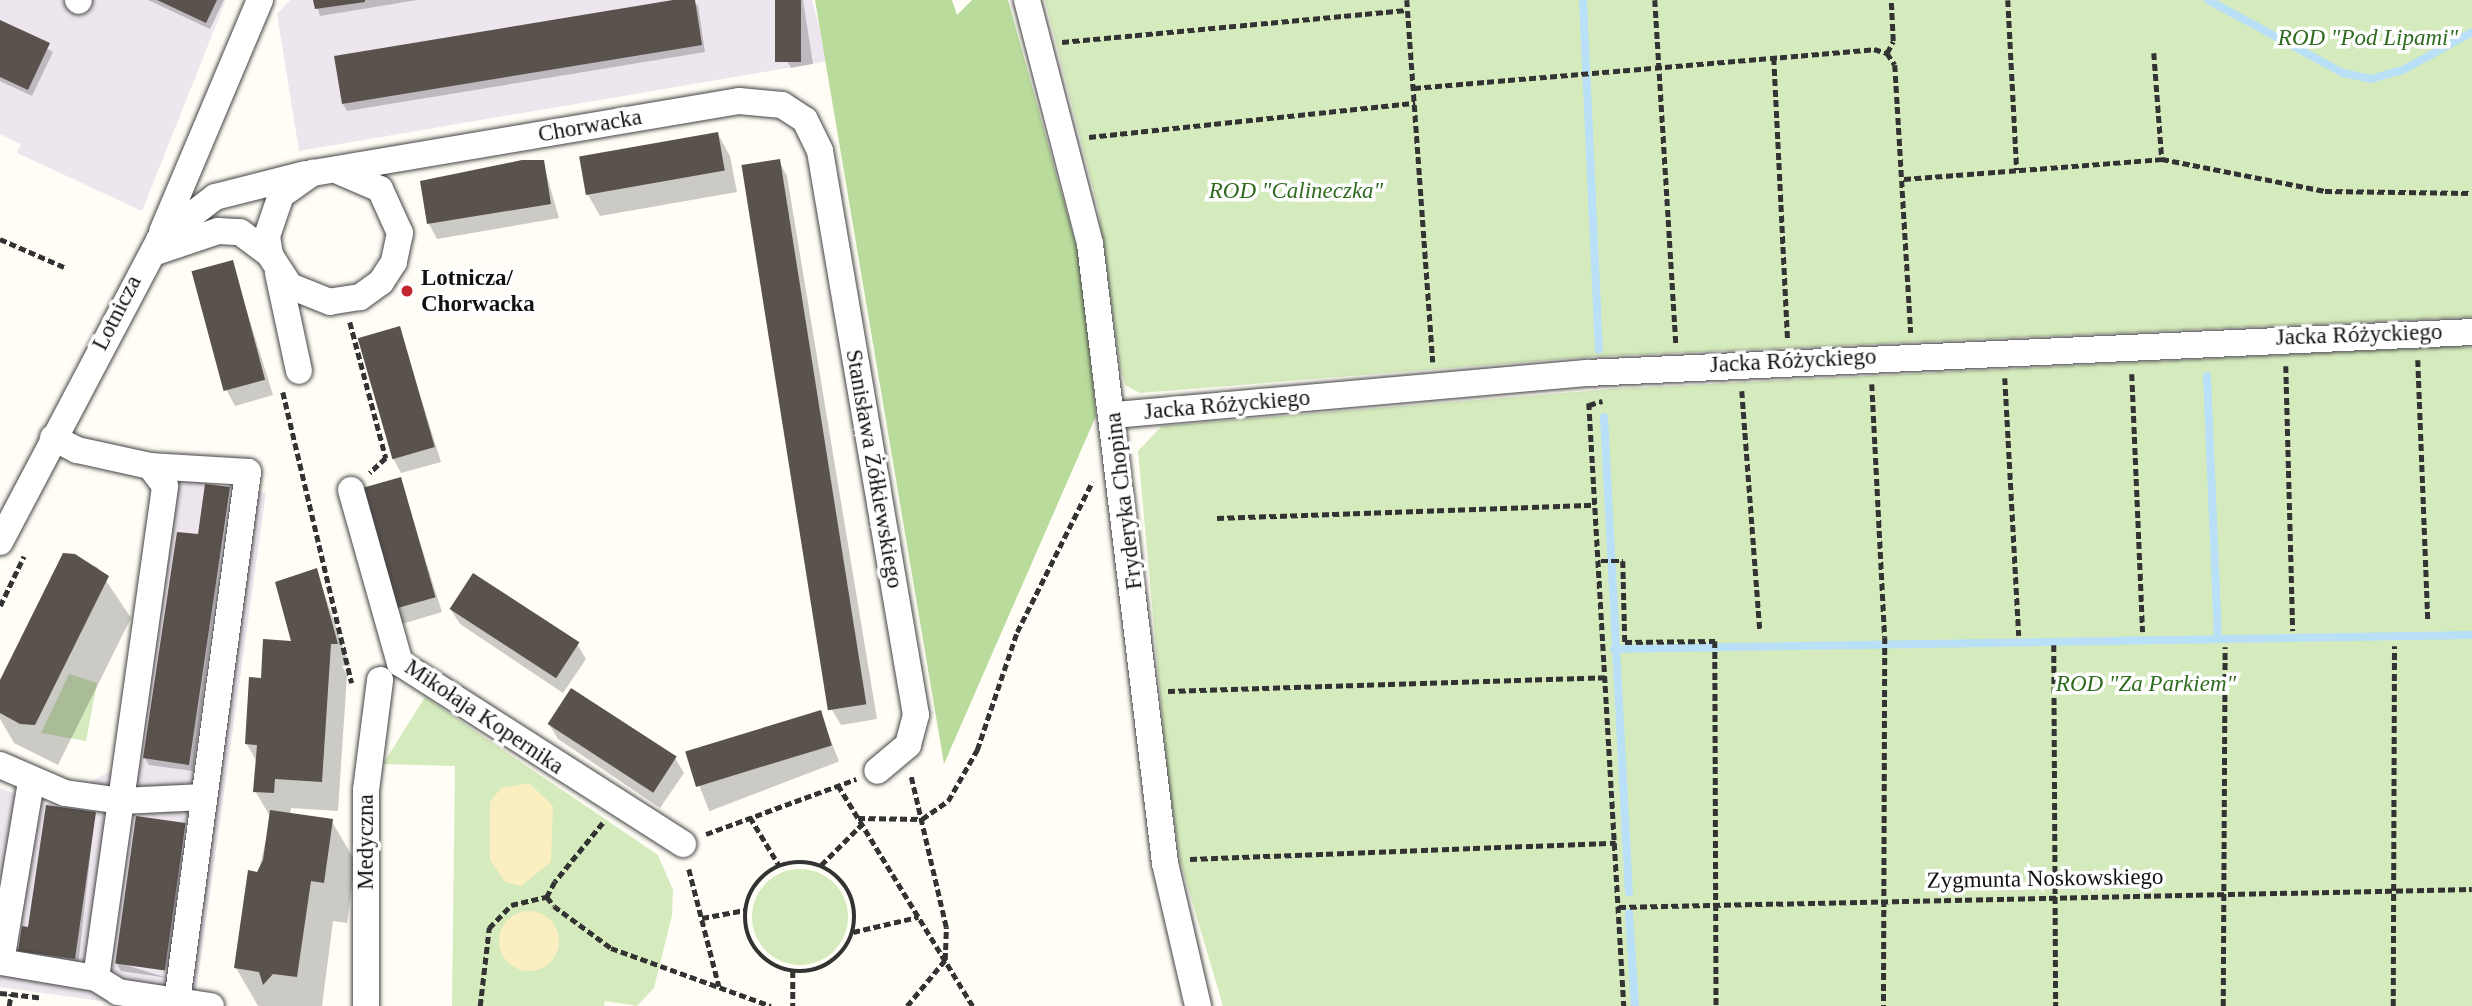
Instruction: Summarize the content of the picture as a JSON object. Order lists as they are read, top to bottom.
{
  "streets": {
    "street": [
      "Chorwacka",
      "Lotnicza",
      "Jacka Różyckiego",
      "Stanisława Żółkiewskiego",
      "Fryderyka Chopina",
      "Mikołaja Kopernika",
      "Medyczna"
    ],
    "path": ["Zygmunta Noskowskiego"]
  },
  "crossings": [
    ["Chorwacka", "Lotnicza"],
    ["Chorwacka", "Stanisława Żółkiewskiego"],
    ["Jacka Różyckiego", "Fryderyka Chopina"]
  ],
  "parks": ["ROD \"Pod Lipami\"", "ROD \"Calineczka\"", "ROD \"Za Parkiem\""],
  "places": ["Lotnicza/ Chorwacka"]
}
